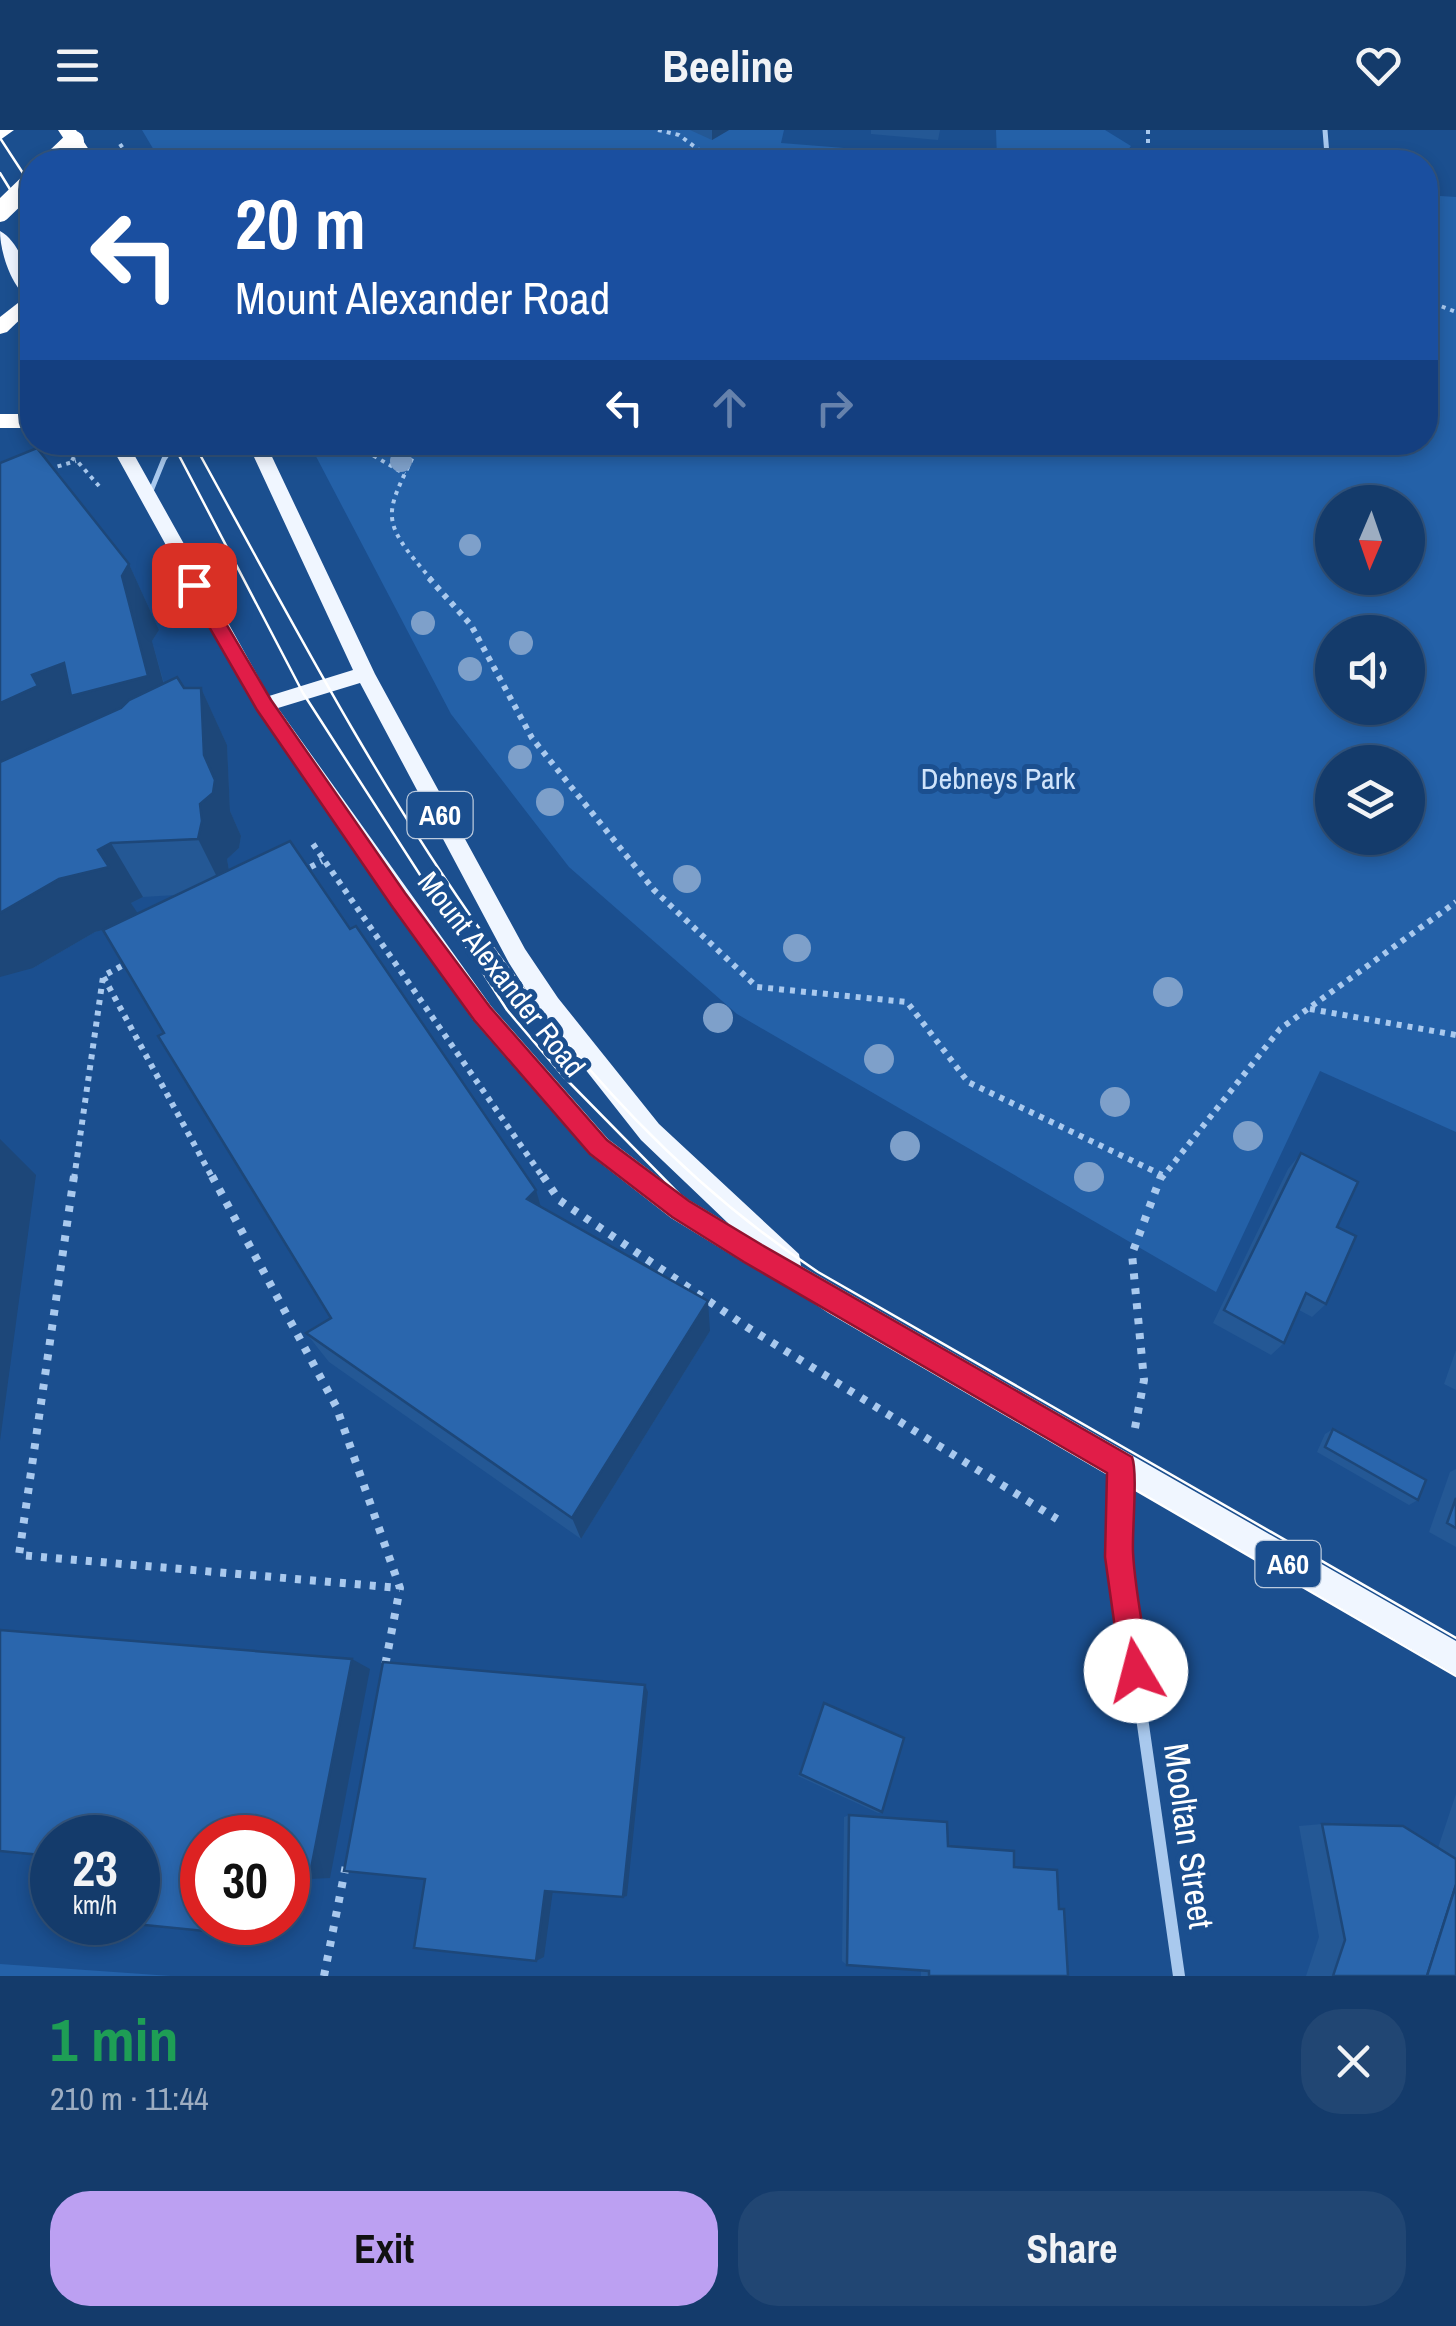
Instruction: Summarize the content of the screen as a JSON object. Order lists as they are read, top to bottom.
{
  "streets": {
    "main road": ["A60", "Mount Alexander Road"],
    "street": ["Mooltan Street"]
  },
  "crossings": [
    ["Mount Alexander Road", "Mooltan Street"]
  ],
  "parks": ["Debneys Park"],
  "north": "bottom",
  "page": {
    "header": "Beeline",
    "turn": ["20 m", "Mount Alexander Road"],
    "speed": "23 km/h",
    "limit": "30",
    "heading": ["1 min", "210 m · 11:44"],
    "buttons": ["Exit", "Share"]
  }
}
